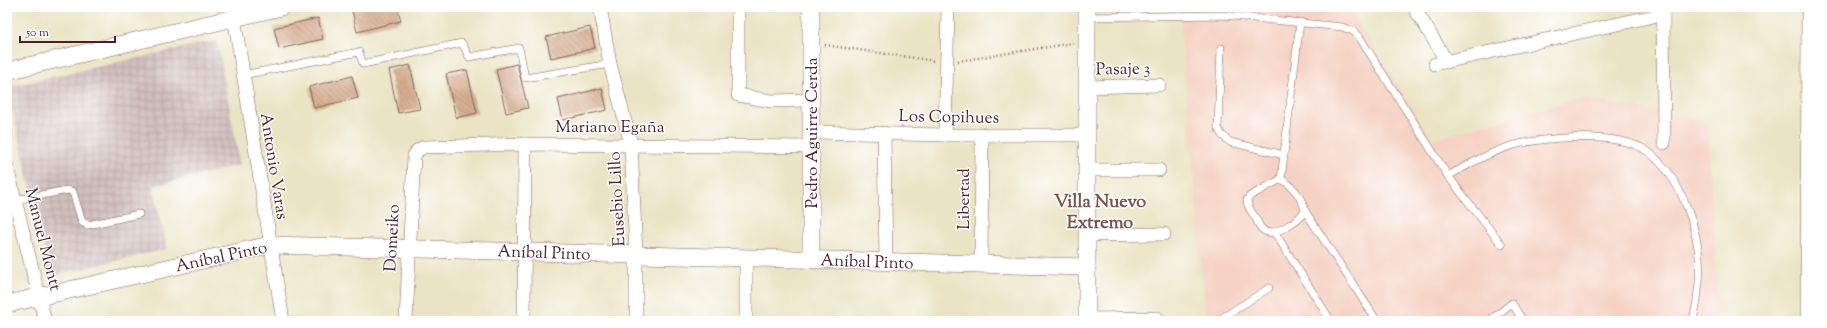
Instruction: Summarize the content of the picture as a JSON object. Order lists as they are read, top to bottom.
{
  "streets": {
    "street": [
      "Pasaje 3",
      "Los Copihues",
      "Mariano Egaña",
      "Pedro Aguirre Cerda",
      "Antonio Varas",
      "Eusebio Lillo",
      "Libertad",
      "Domeiko",
      "Manuel Montt",
      "Aníbal Pinto"
    ]
  },
  "crossings": [
    ["Los Copihues", "Mariano Egaña"],
    ["Los Copihues", "Pedro Aguirre Cerda"],
    ["Los Copihues", "Libertad"],
    ["Mariano Egaña", "Pedro Aguirre Cerda"],
    ["Mariano Egaña", "Eusebio Lillo"],
    ["Mariano Egaña", "Domeiko"],
    ["Pedro Aguirre Cerda", "Aníbal Pinto"],
    ["Antonio Varas", "Aníbal Pinto"],
    ["Eusebio Lillo", "Aníbal Pinto"],
    ["Libertad", "Aníbal Pinto"],
    ["Domeiko", "Aníbal Pinto"],
    ["Manuel Montt", "Aníbal Pinto"]
  ],
  "districts": ["Villa Nuevo Extremo"],
  "scale_bar": "50 m"
}
